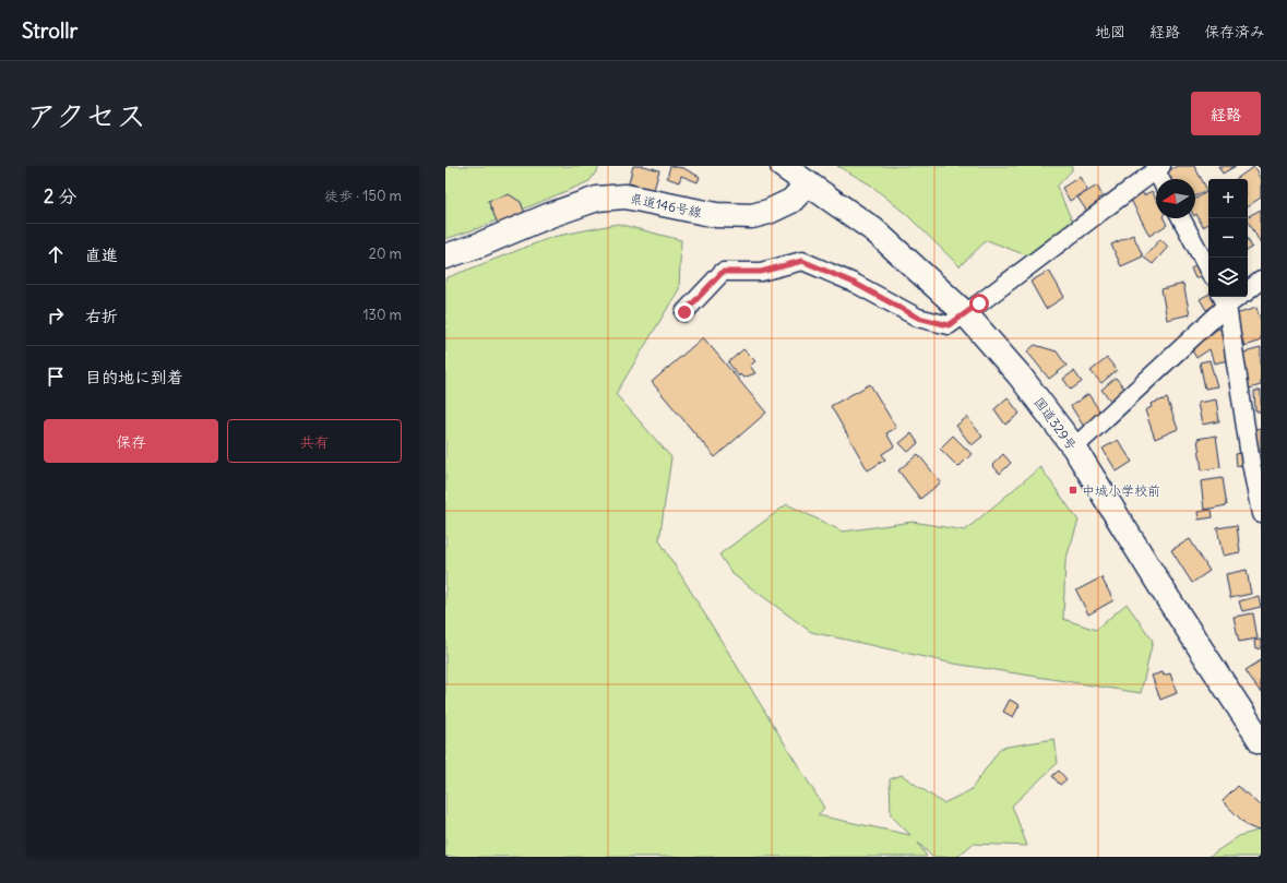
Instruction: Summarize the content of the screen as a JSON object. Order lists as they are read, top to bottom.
{
  "streets": {
    "main road": ["県道146号線", "国道329号"]
  },
  "crossings": [
    ["県道146号線", "国道329号"]
  ],
  "places": {
    "transit": ["中城小学校前"]
  },
  "north": "left",
  "page": {
    "header": "Strollr",
    "nav": ["地図", "経路", "保存済み"],
    "title": "アクセス",
    "buttons": [
      "経路",
      ["保存", "共有"]
    ],
    "heading": ["2 分", "徒歩 · 150 m"],
    "map_buttons": ["+", "−"],
    "list": [
      ["直進", "20 m"],
      ["右折", "130 m"],
      "目的地に到着"
    ]
  }
}
